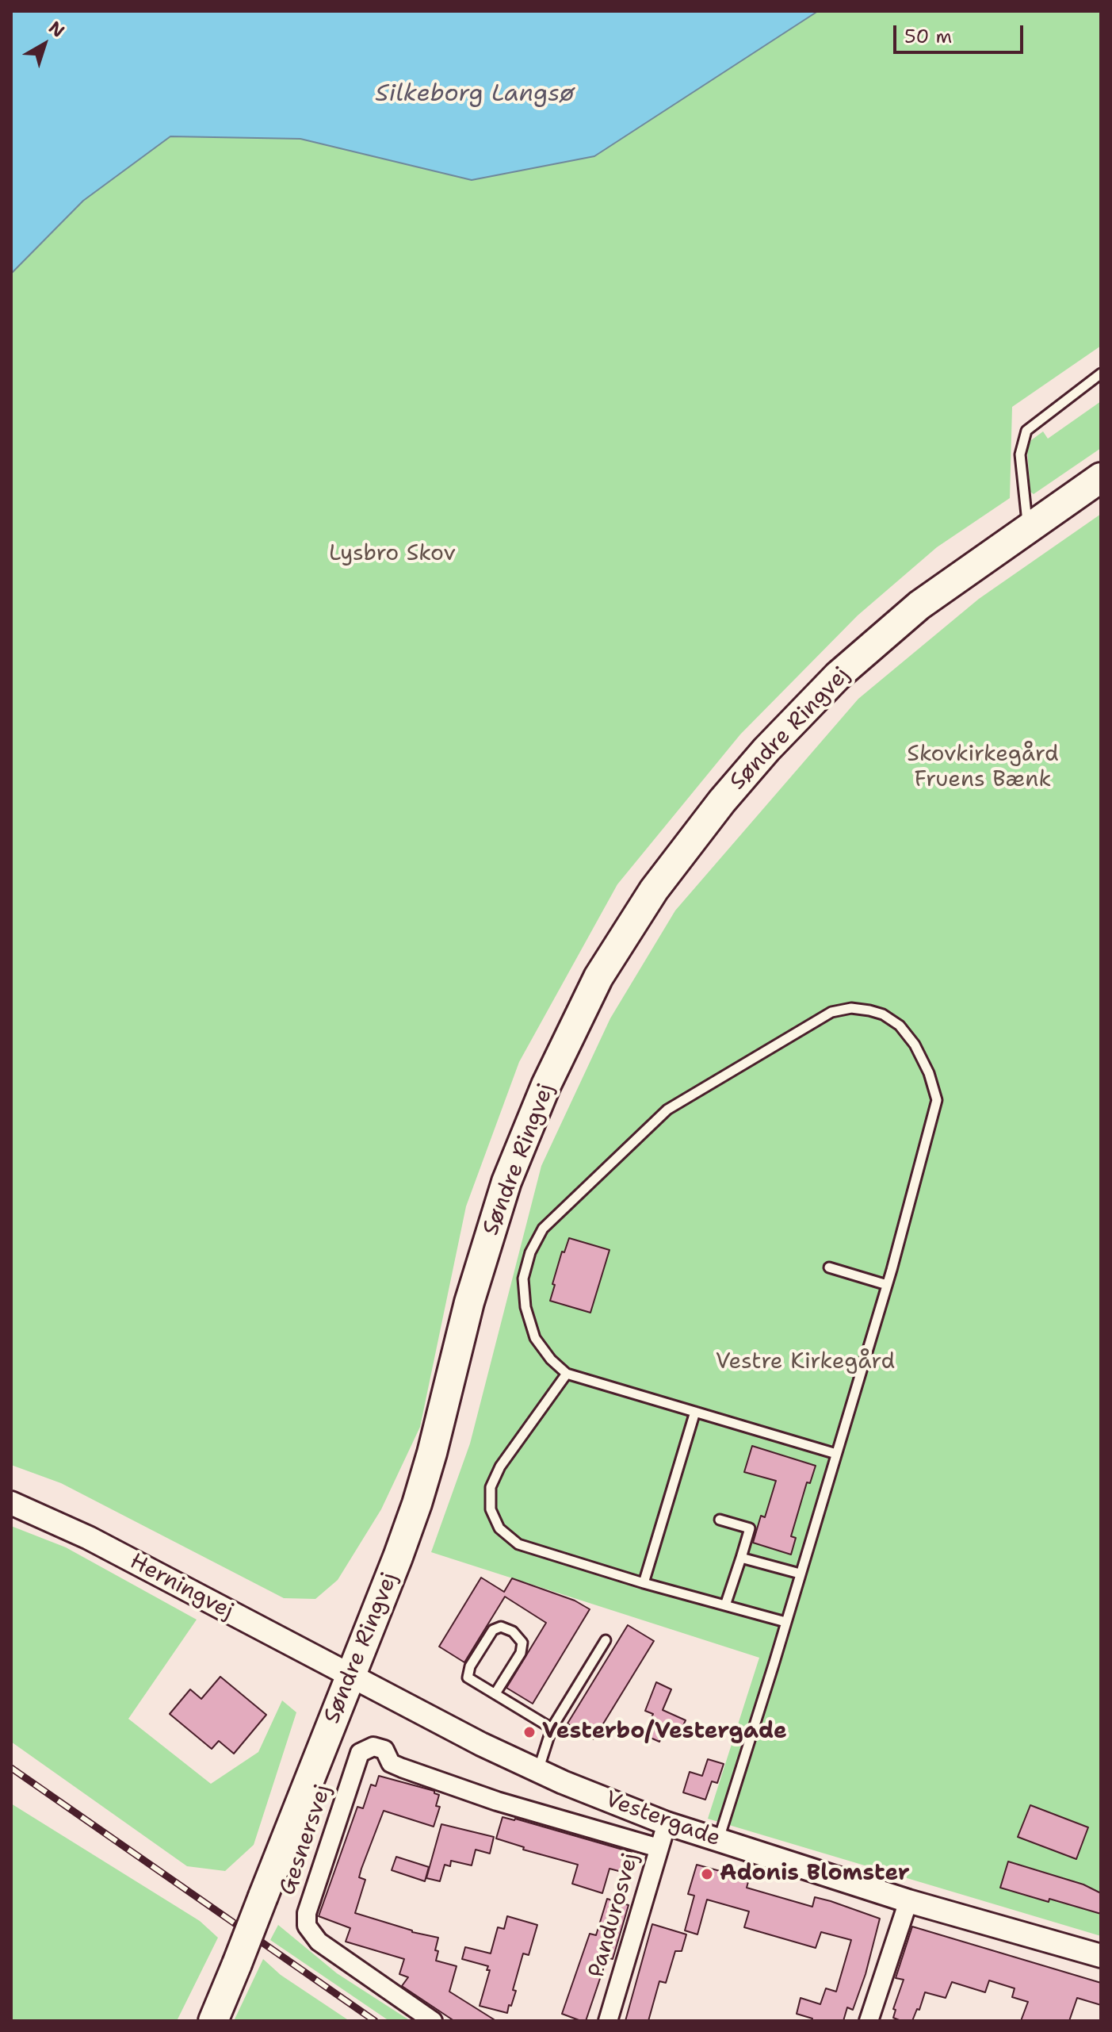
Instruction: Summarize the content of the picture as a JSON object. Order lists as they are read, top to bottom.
{
  "streets": {
    "main road": ["Søndre Ringvej"],
    "street": [
      "Herningvej",
      "Vestergade",
      "Gesnersvej",
      "Pandurosvej"
    ]
  },
  "crossings": [
    ["Søndre Ringvej", "Herningvej"],
    ["Søndre Ringvej", "Vestergade"],
    ["Herningvej", "Vestergade"],
    ["Vestergade", "Pandurosvej"],
    ["Gesnersvej", "Pandurosvej"]
  ],
  "water": ["Silkeborg Langsø"],
  "parks": ["Lysbro Skov", "Skovkirkegård Fruens Bænk", "Vestre Kirkegård"],
  "places": ["Vesterbo/Vestergade", "Adonis Blomster"],
  "scale_bar": "50 m",
  "north": "top right"
}
